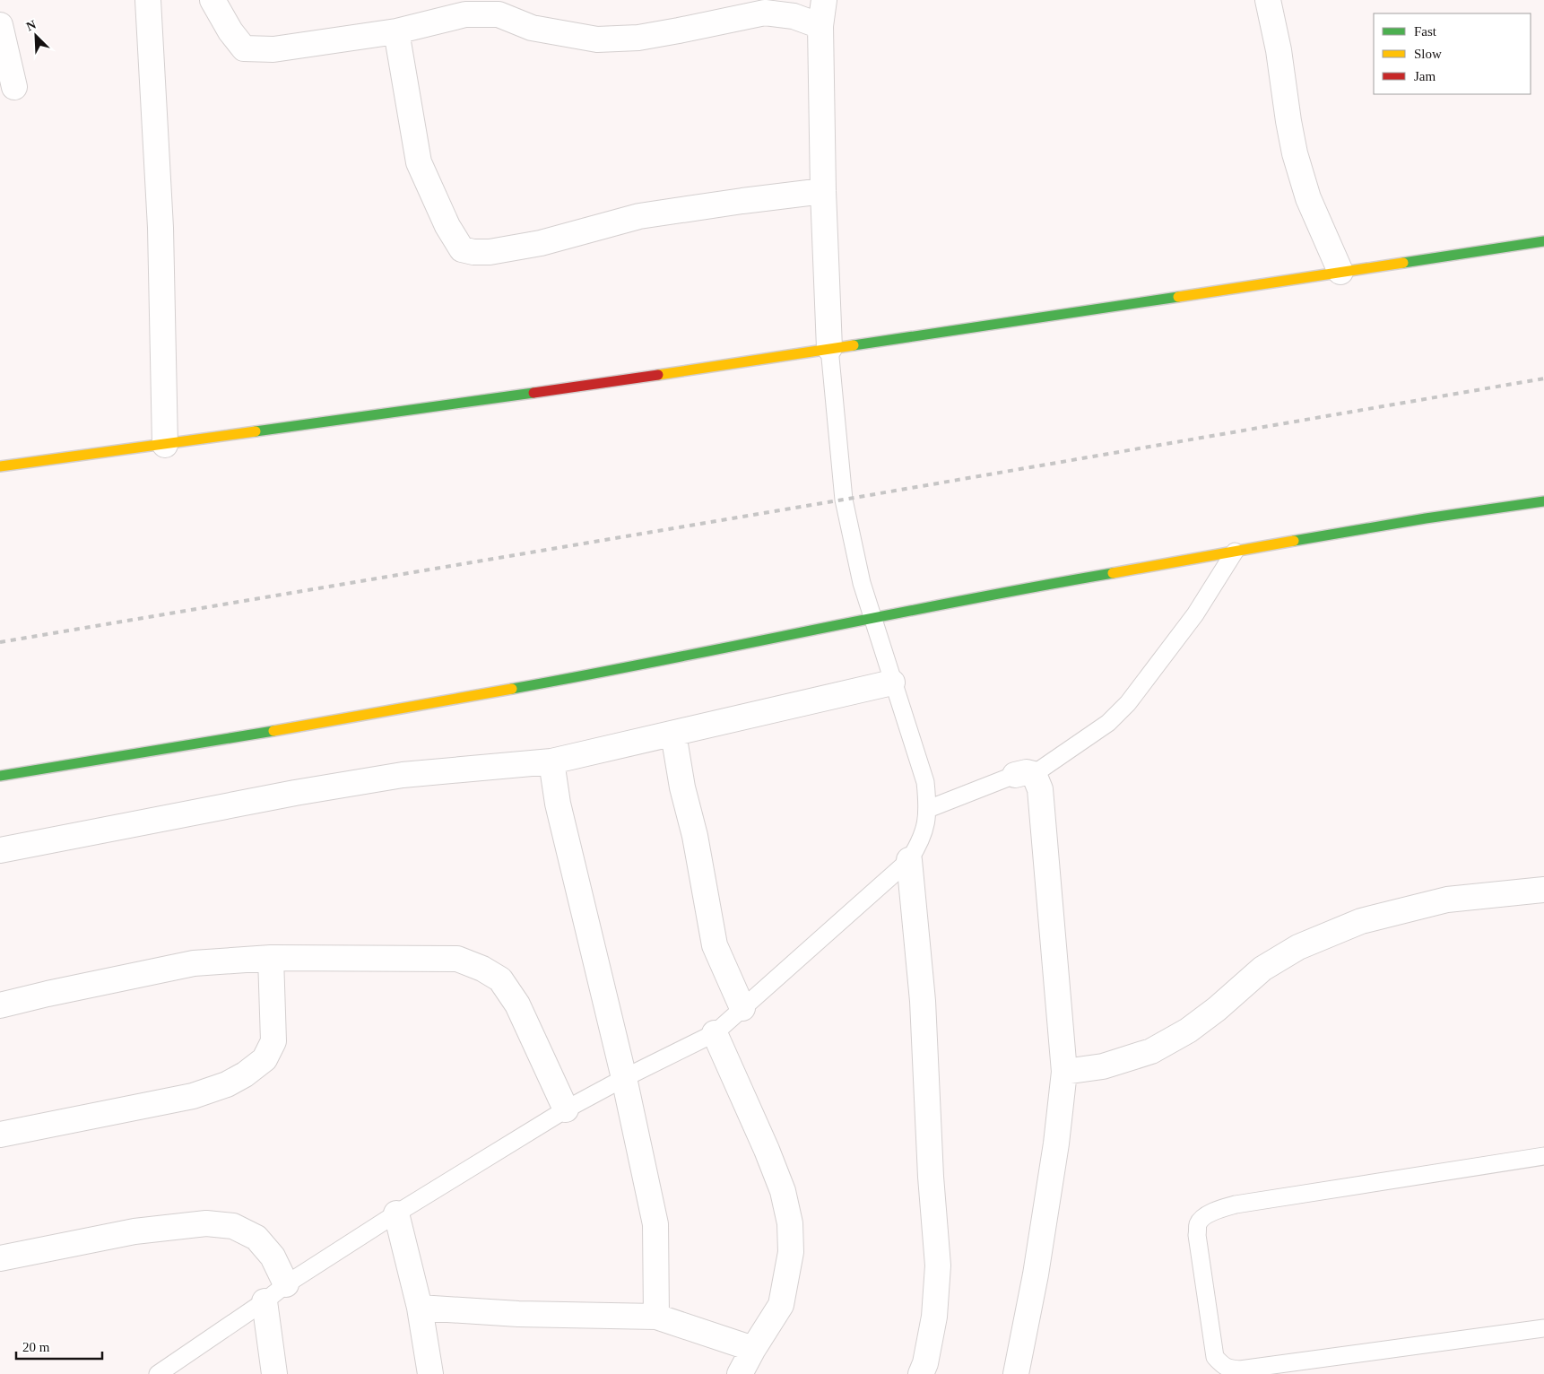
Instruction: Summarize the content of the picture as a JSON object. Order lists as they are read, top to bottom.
{
  "legend": ["Fast", "Slow", "Jam"],
  "scale_bar": "20 m",
  "north": "top left"
}
